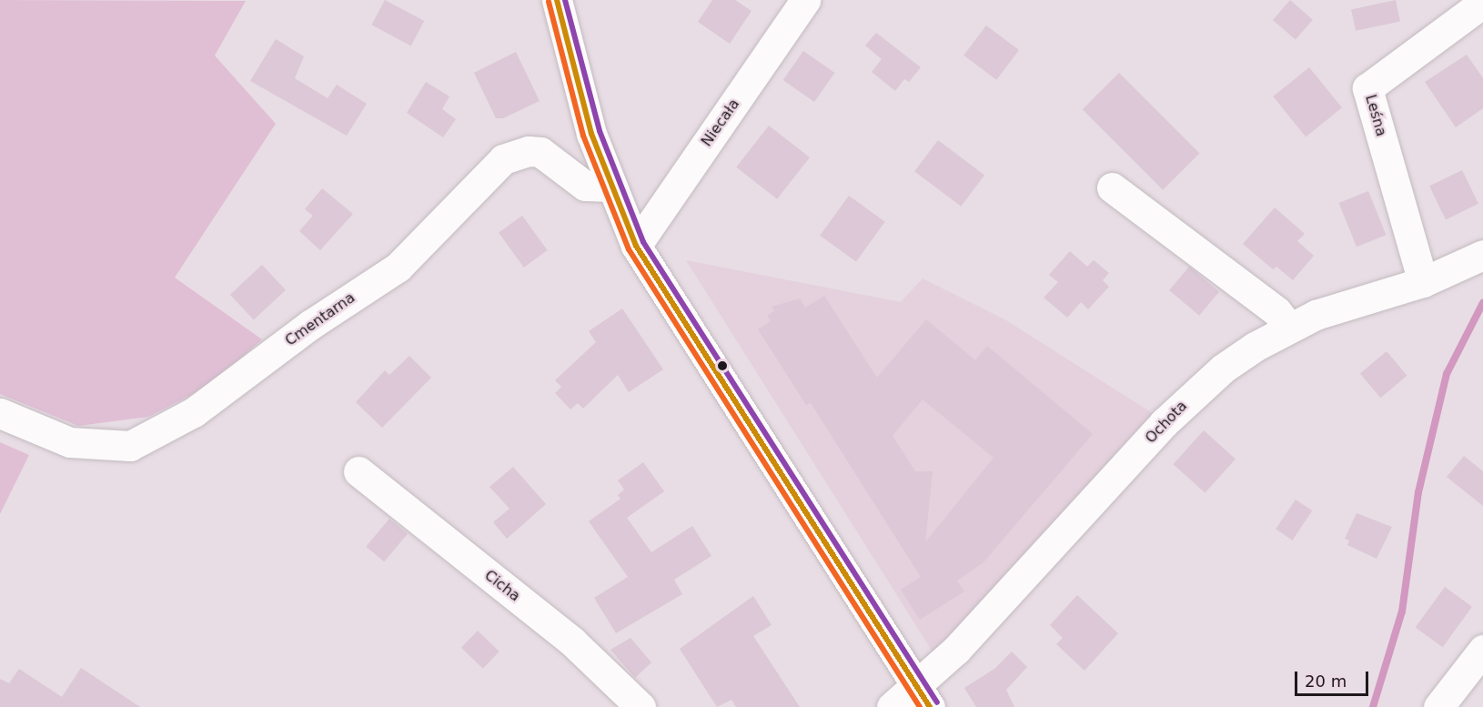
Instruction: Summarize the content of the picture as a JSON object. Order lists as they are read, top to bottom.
{
  "streets": {
    "street": [
      "Leśna",
      "Niecała",
      "Cmentarna",
      "Ochota",
      "Cicha"
    ]
  },
  "crossings": [
    ["Leśna", "Ochota"]
  ],
  "scale_bar": "20 m"
}
